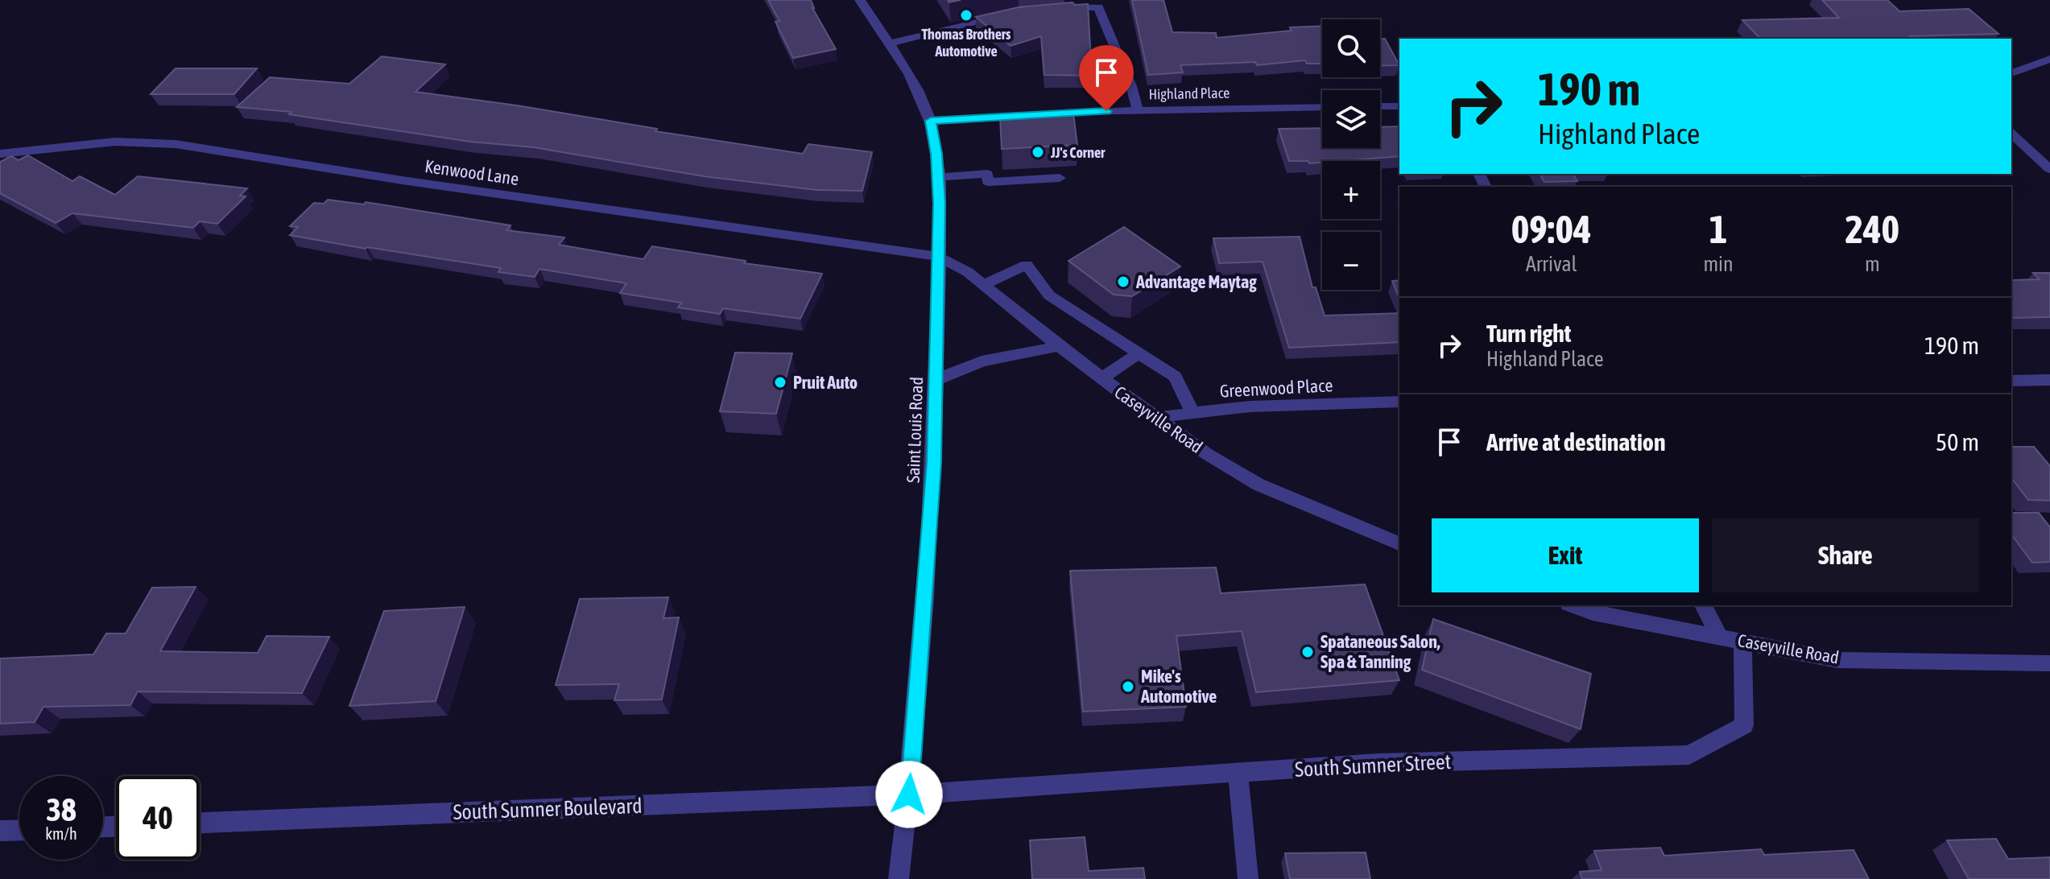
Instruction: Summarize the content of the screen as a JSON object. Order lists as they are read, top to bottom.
{
  "streets": {
    "street": [
      "Highland Place",
      "Kenwood Lane",
      "Greenwood Place",
      "Caseyville Road",
      "Saint Louis Road",
      "South Sumner Street",
      "South Sumner Boulevard"
    ]
  },
  "crossings": [
    ["Highland Place", "Saint Louis Road"],
    ["Kenwood Lane", "Caseyville Road"],
    ["Kenwood Lane", "Saint Louis Road"],
    ["Greenwood Place", "Caseyville Road"],
    ["Caseyville Road", "Saint Louis Road"],
    ["Caseyville Road", "South Sumner Street"],
    ["Saint Louis Road", "South Sumner Street"],
    ["Saint Louis Road", "South Sumner Boulevard"],
    ["South Sumner Street", "South Sumner Boulevard"]
  ],
  "places": [
    "Thomas Brothers Automotive",
    "JJ's Corner",
    "Advantage Maytag",
    "Pruit Auto",
    "Spataneous Salon, Spa & Tanning",
    "Mike's Automotive"
  ],
  "page": {
    "map_buttons": ["+", "−"],
    "turn": ["190 m", "Highland Place"],
    "eta": [
      "09:04",
      "Arrival",
      "1",
      "min",
      "240",
      "m"
    ],
    "list": [
      {
        "name": "Turn right",
        "note": "Highland Place",
        "value": "190 m"
      },
      {
        "name": "Arrive at destination",
        "value": "50 m"
      }
    ],
    "buttons": ["Exit", "Share"],
    "speed": "38 km/h",
    "limit": "40"
  }
}
